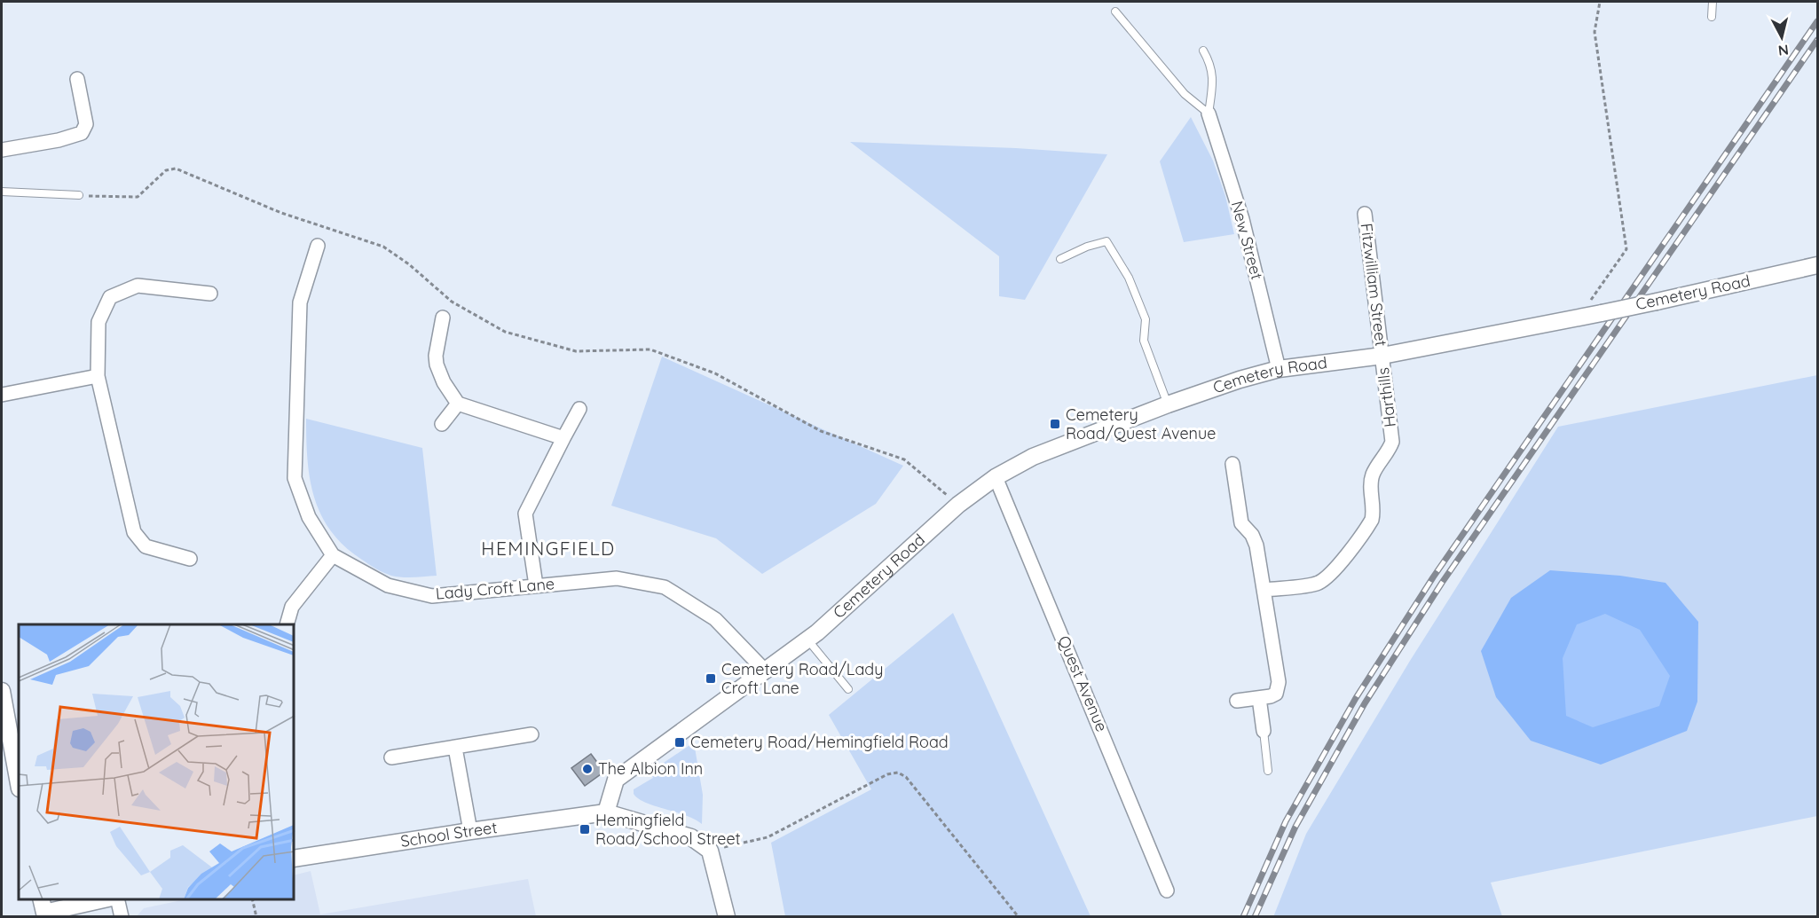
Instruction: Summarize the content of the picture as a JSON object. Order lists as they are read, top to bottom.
{
  "streets": {
    "street": [
      "New Street",
      "Fitzwilliam Street",
      "Cemetery Road",
      "Harthills",
      "Lady Croft Lane",
      "Quest Avenue",
      "School Street"
    ]
  },
  "crossings": [
    ["New Street", "Cemetery Road"],
    ["Fitzwilliam Street", "Cemetery Road"],
    ["Fitzwilliam Street", "Harthills"],
    ["Cemetery Road", "Harthills"],
    ["Cemetery Road", "Lady Croft Lane"],
    ["Cemetery Road", "Quest Avenue"],
    ["Cemetery Road", "School Street"]
  ],
  "districts": ["HEMINGFIELD"],
  "places": {
    "transit": [
      "Cemetery Road/Quest Avenue",
      "Cemetery Road/Lady Croft Lane",
      "Cemetery Road/Hemingfield Road",
      "Hemingfield Road/School Street"
    ],
    "other": ["The Albion Inn"]
  },
  "north": "bottom"
}
